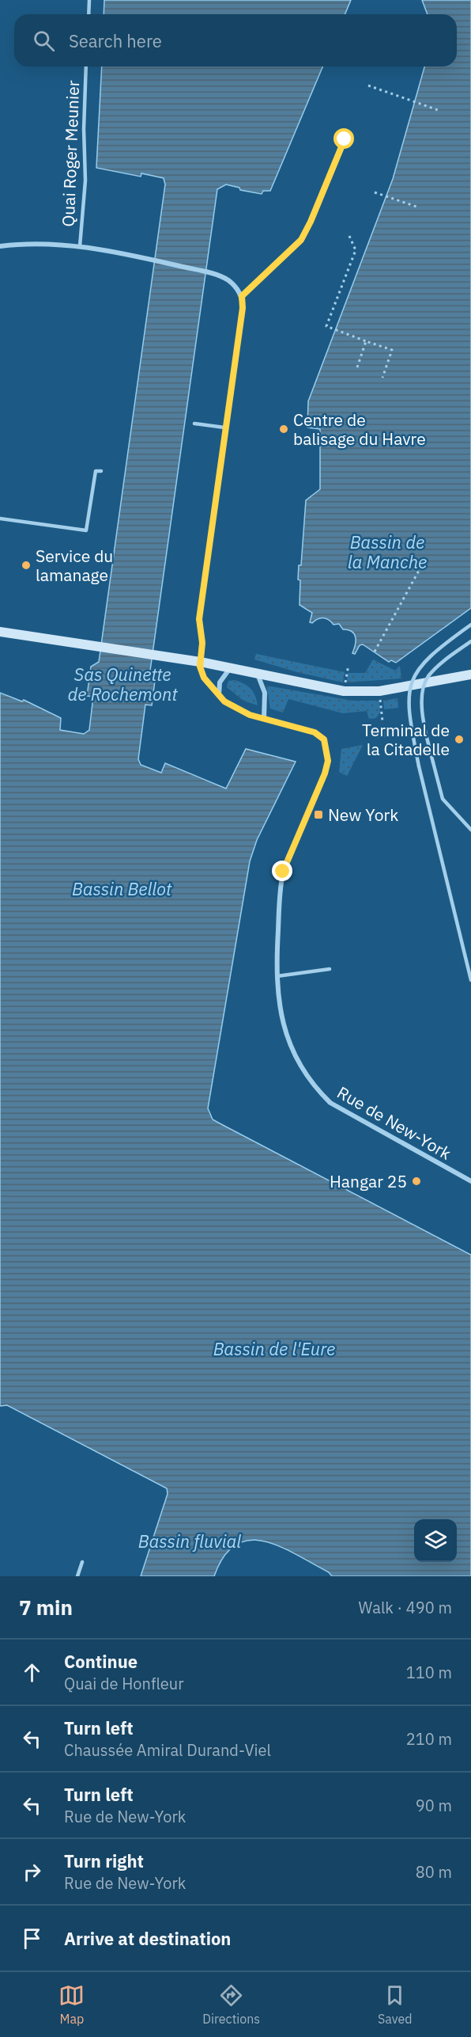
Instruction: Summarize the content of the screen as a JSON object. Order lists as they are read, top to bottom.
{
  "streets": {
    "street": ["Rue de New-York"],
    "lane": ["Quai Roger Meunier"]
  },
  "water": [
    "Bassin de la Manche",
    "Sas Quinette de Rochemont",
    "Bassin Bellot",
    "Bassin de l'Eure",
    "Bassin fluvial"
  ],
  "places": {
    "other": [
      "Centre de balisage du Havre",
      "Service du lamanage",
      "Terminal de la Citadelle",
      "Hangar 25"
    ],
    "transit": ["New York"]
  },
  "page": {
    "search": "Search here",
    "heading": ["7 min", "Walk · 490 m"],
    "list": [
      ["Continue", "Quai de Honfleur", "110 m"],
      ["Turn left", "Chaussée Amiral Durand-Viel", "210 m"],
      ["Turn left", "Rue de New-York", "90 m"],
      ["Turn right", "Rue de New-York", "80 m"],
      "Arrive at destination"
    ],
    "nav": ["Map", "Directions", "Saved"]
  }
}
